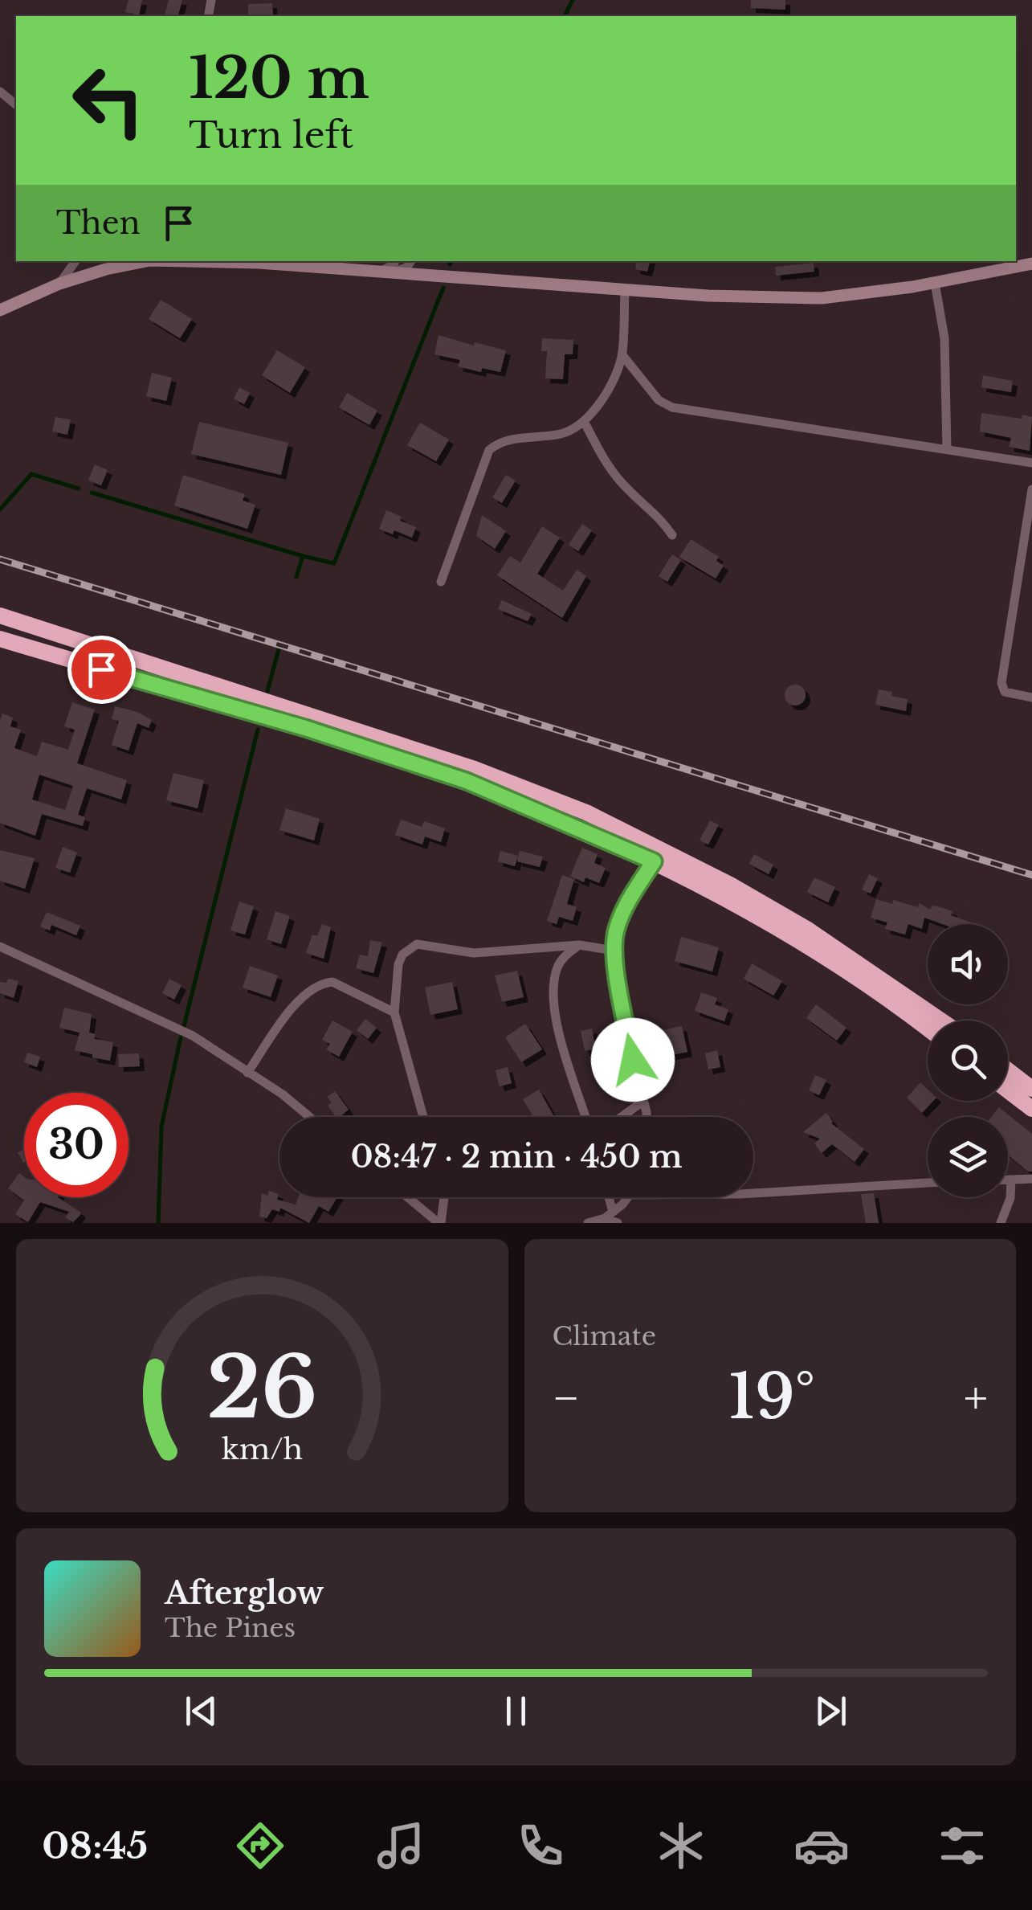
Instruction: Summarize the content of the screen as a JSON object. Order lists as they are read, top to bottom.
{
  "page": {
    "turn": ["120 m", "Turn left"],
    "then": "Then",
    "limit": "30",
    "trip": "08:47 · 2 min · 450 m",
    "tile": "Climate",
    "heat": ["−", "19°", "+"],
    "song": ["Afterglow", "The Pines"],
    "tabs": "08:45",
    "gauge": ["26", "km/h"]
  }
}
